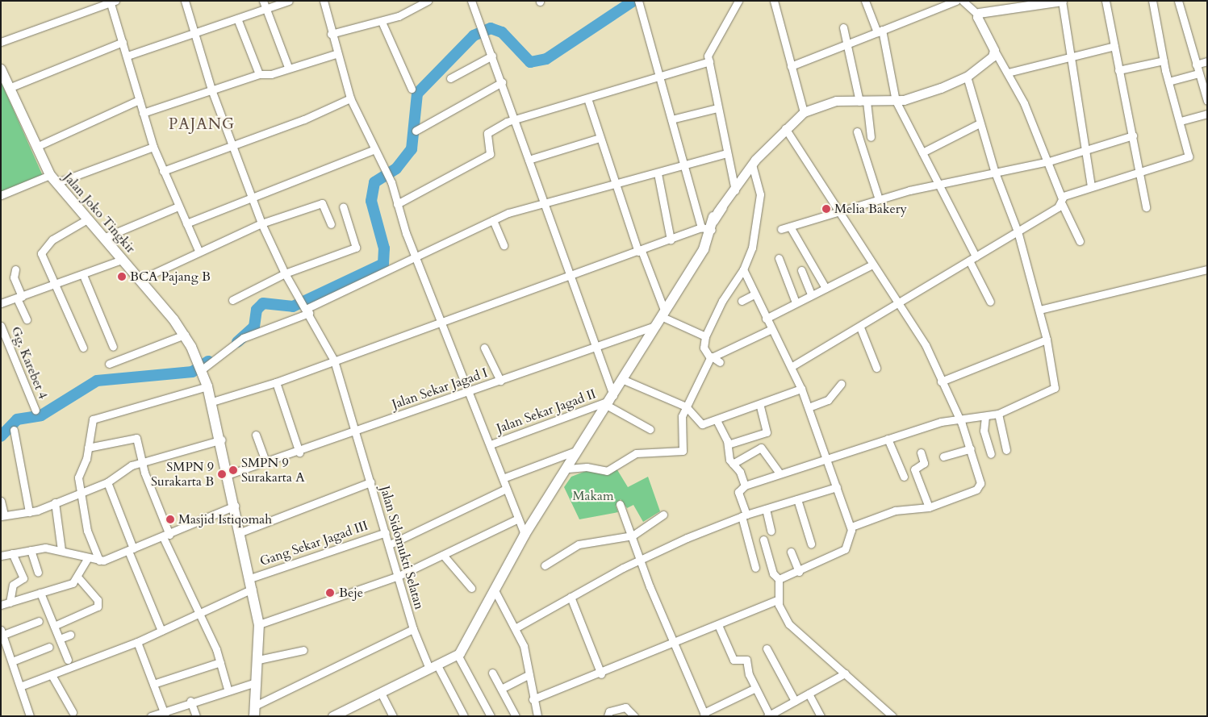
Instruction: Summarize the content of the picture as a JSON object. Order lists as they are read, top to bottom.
{
  "streets": {
    "main road": ["Jalan Joko Tingkir"],
    "street": [
      "Gg. Karebet 4",
      "Jalan Sekar Jagad I",
      "Jalan Sekar Jagad II",
      "Gang Sekar Jagad III",
      "Jalan Sidomukti Selatan"
    ]
  },
  "crossings": [
    ["Jalan Joko Tingkir", "Jalan Sekar Jagad I"],
    ["Jalan Joko Tingkir", "Gang Sekar Jagad III"],
    ["Jalan Sekar Jagad I", "Jalan Sidomukti Selatan"],
    ["Gang Sekar Jagad III", "Jalan Sidomukti Selatan"]
  ],
  "districts": ["PAJANG"],
  "parks": ["Makam"],
  "places": [
    "Melia Bakery",
    "BCA Pajang B",
    "SMPN 9 Surakarta A",
    "SMPN 9 Surakarta B",
    "Masjid Istiqomah",
    "Beje"
  ]
}
